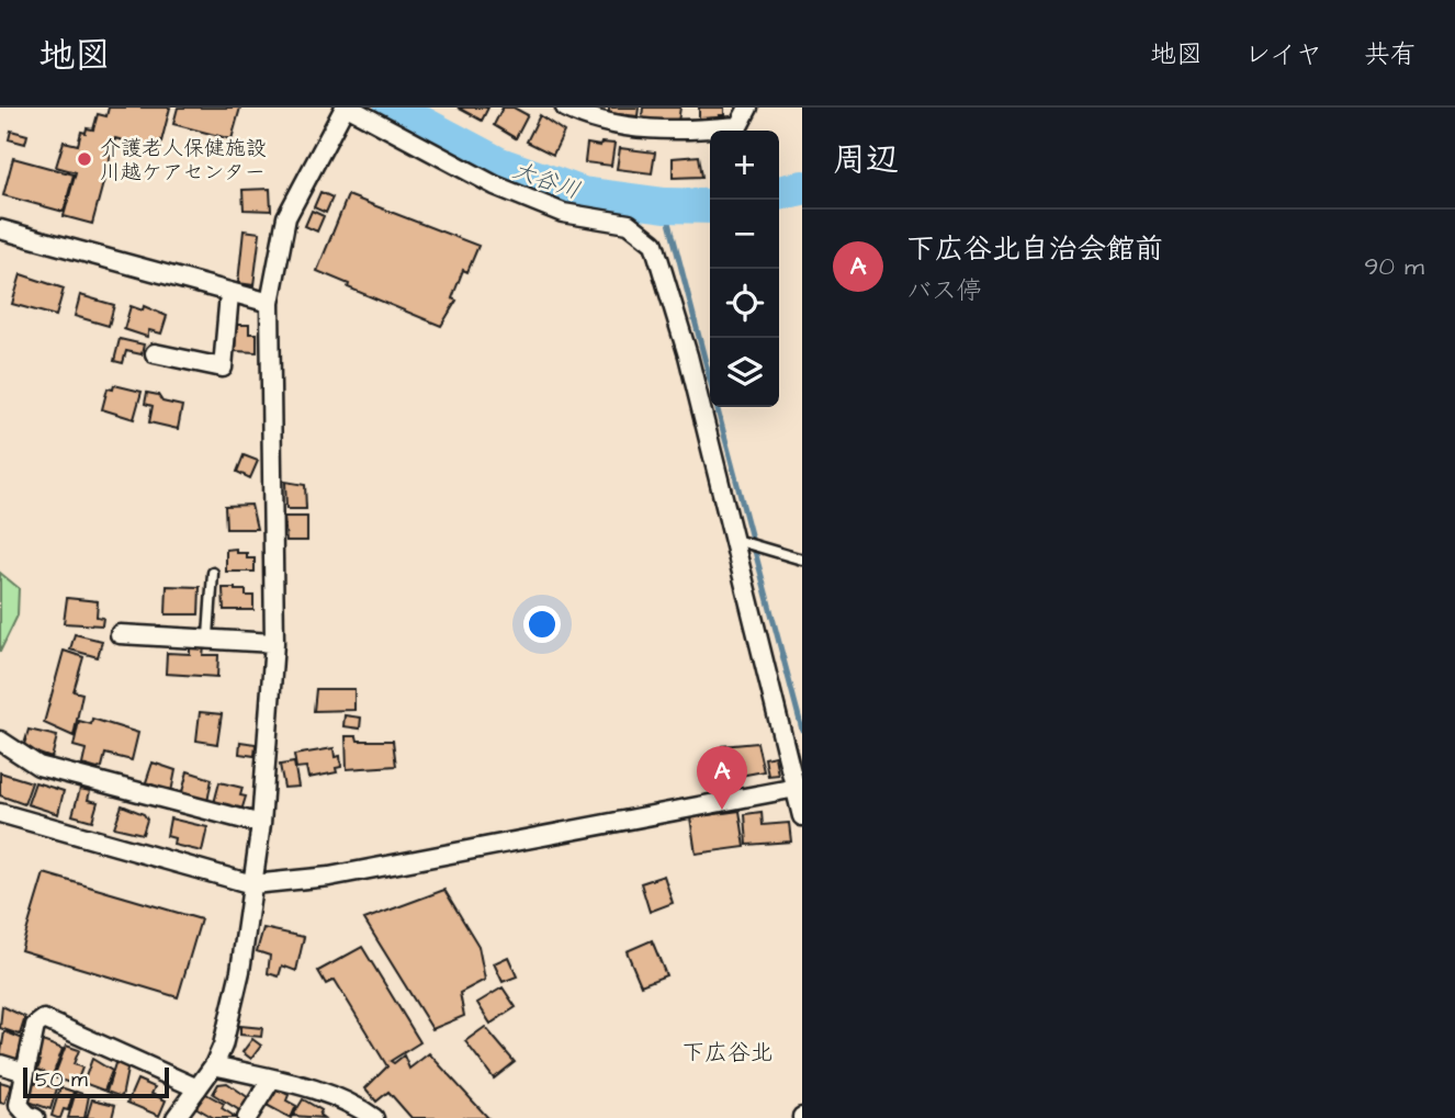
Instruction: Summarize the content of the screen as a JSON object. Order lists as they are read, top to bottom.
{
  "districts": ["下広谷北"],
  "water": ["大谷川"],
  "places": ["介護老人保健施設 川越ケアセンター"],
  "scale_bar": "50 m",
  "page": {
    "header": "地図",
    "nav": ["地図", "レイヤ", "共有"],
    "heading": "周辺",
    "map_buttons": ["+", "−"],
    "list": [
      {
        "mark": "A",
        "name": "下広谷北自治会館前",
        "note": "バス停",
        "value": "90 m"
      }
    ],
    "pins": "A",
    "scale": "50 m"
  }
}
